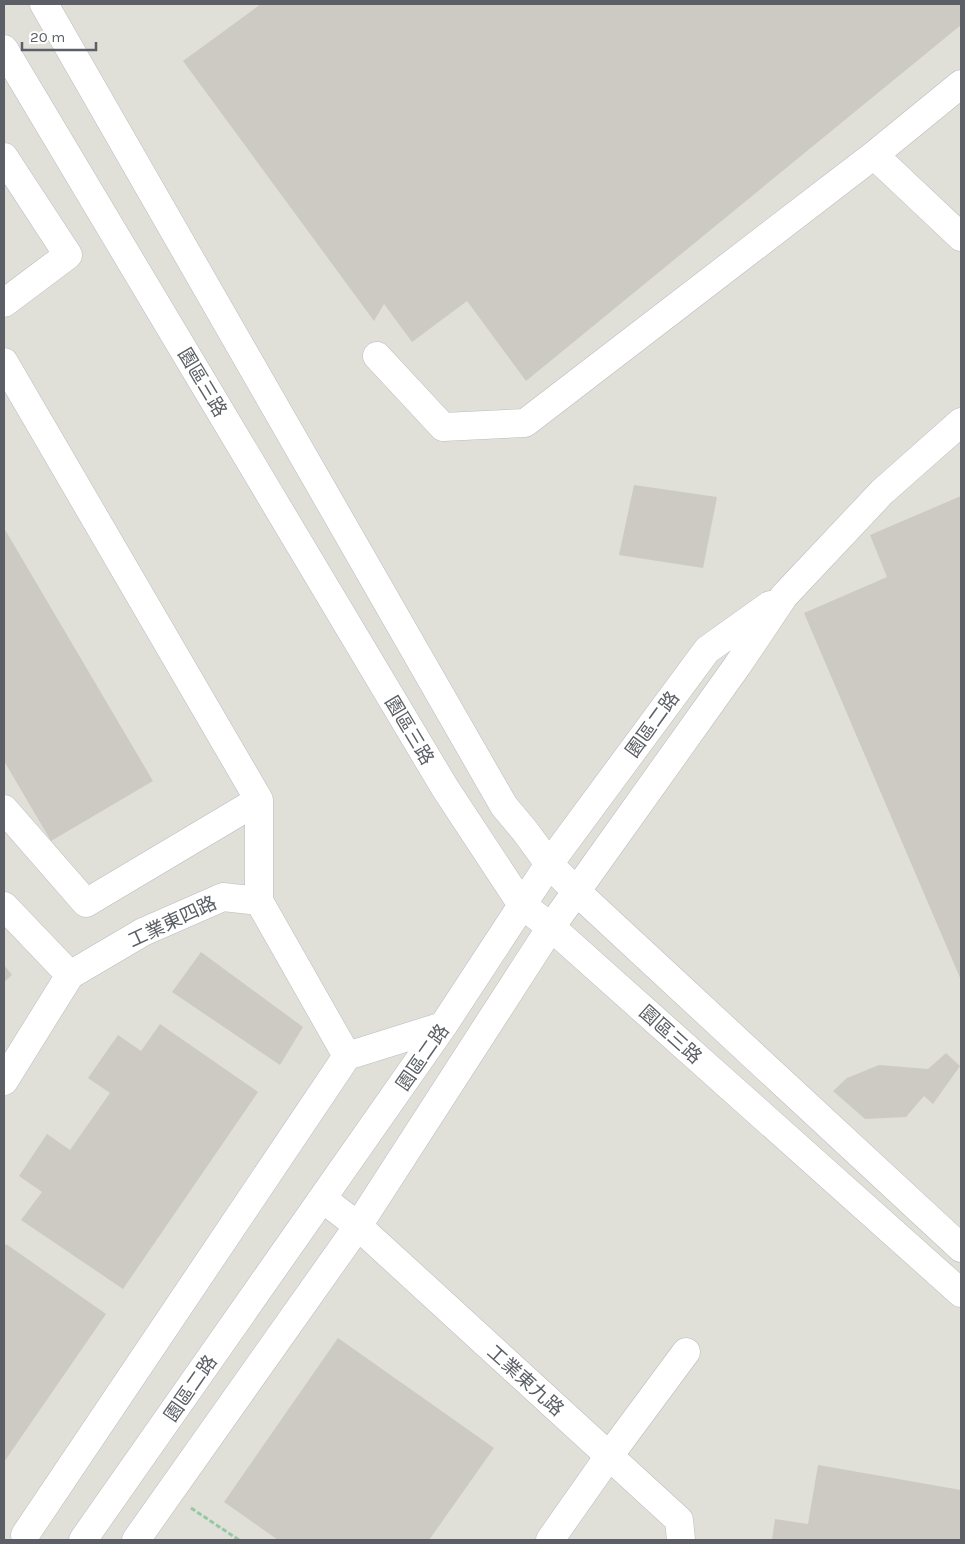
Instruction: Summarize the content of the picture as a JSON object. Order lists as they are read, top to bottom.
{
  "streets": {
    "street": [
      "園區三路",
      "園區二路",
      "工業東四路",
      "工業東九路"
    ]
  },
  "crossings": [
    ["園區三路", "園區二路"],
    ["園區二路", "工業東九路"]
  ],
  "scale_bar": "20 m"
}
